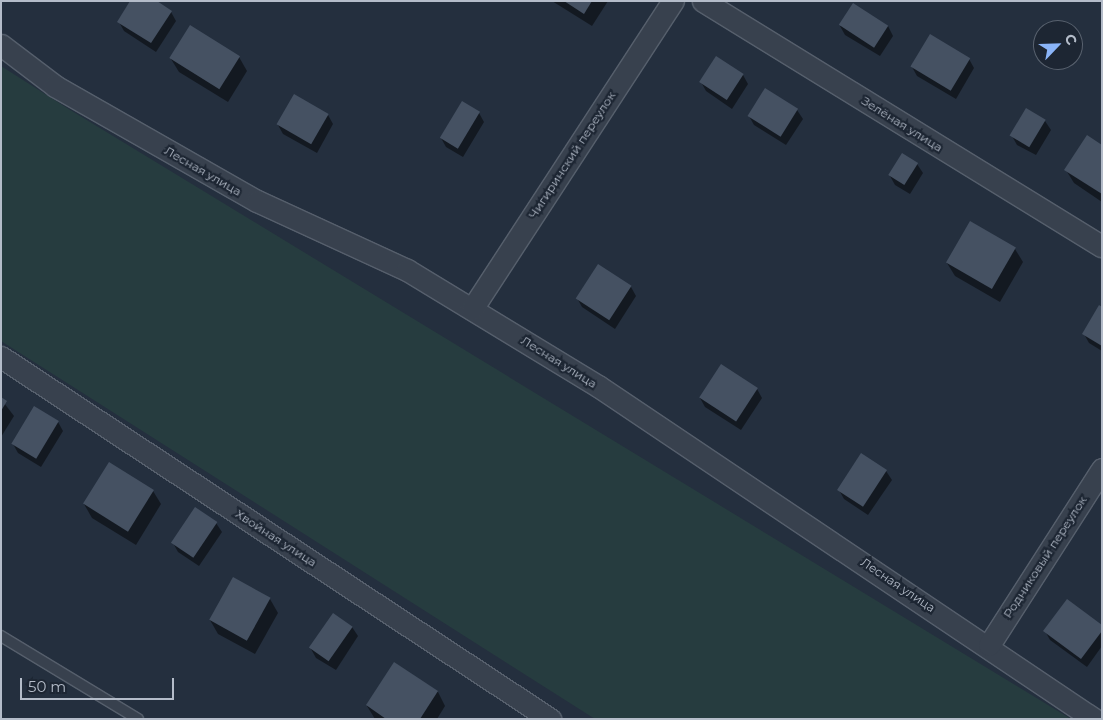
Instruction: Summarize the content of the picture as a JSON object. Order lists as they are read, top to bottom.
{
  "streets": {
    "street": [
      "Зелёная улица",
      "Чигиринский переулок",
      "Лесная улица",
      "Хвойная улица",
      "Родниковый переулок"
    ]
  },
  "crossings": [
    ["Чигиринский переулок", "Лесная улица"],
    ["Лесная улица", "Родниковый переулок"]
  ],
  "scale_bar": "50 m",
  "north": "top right"
}
